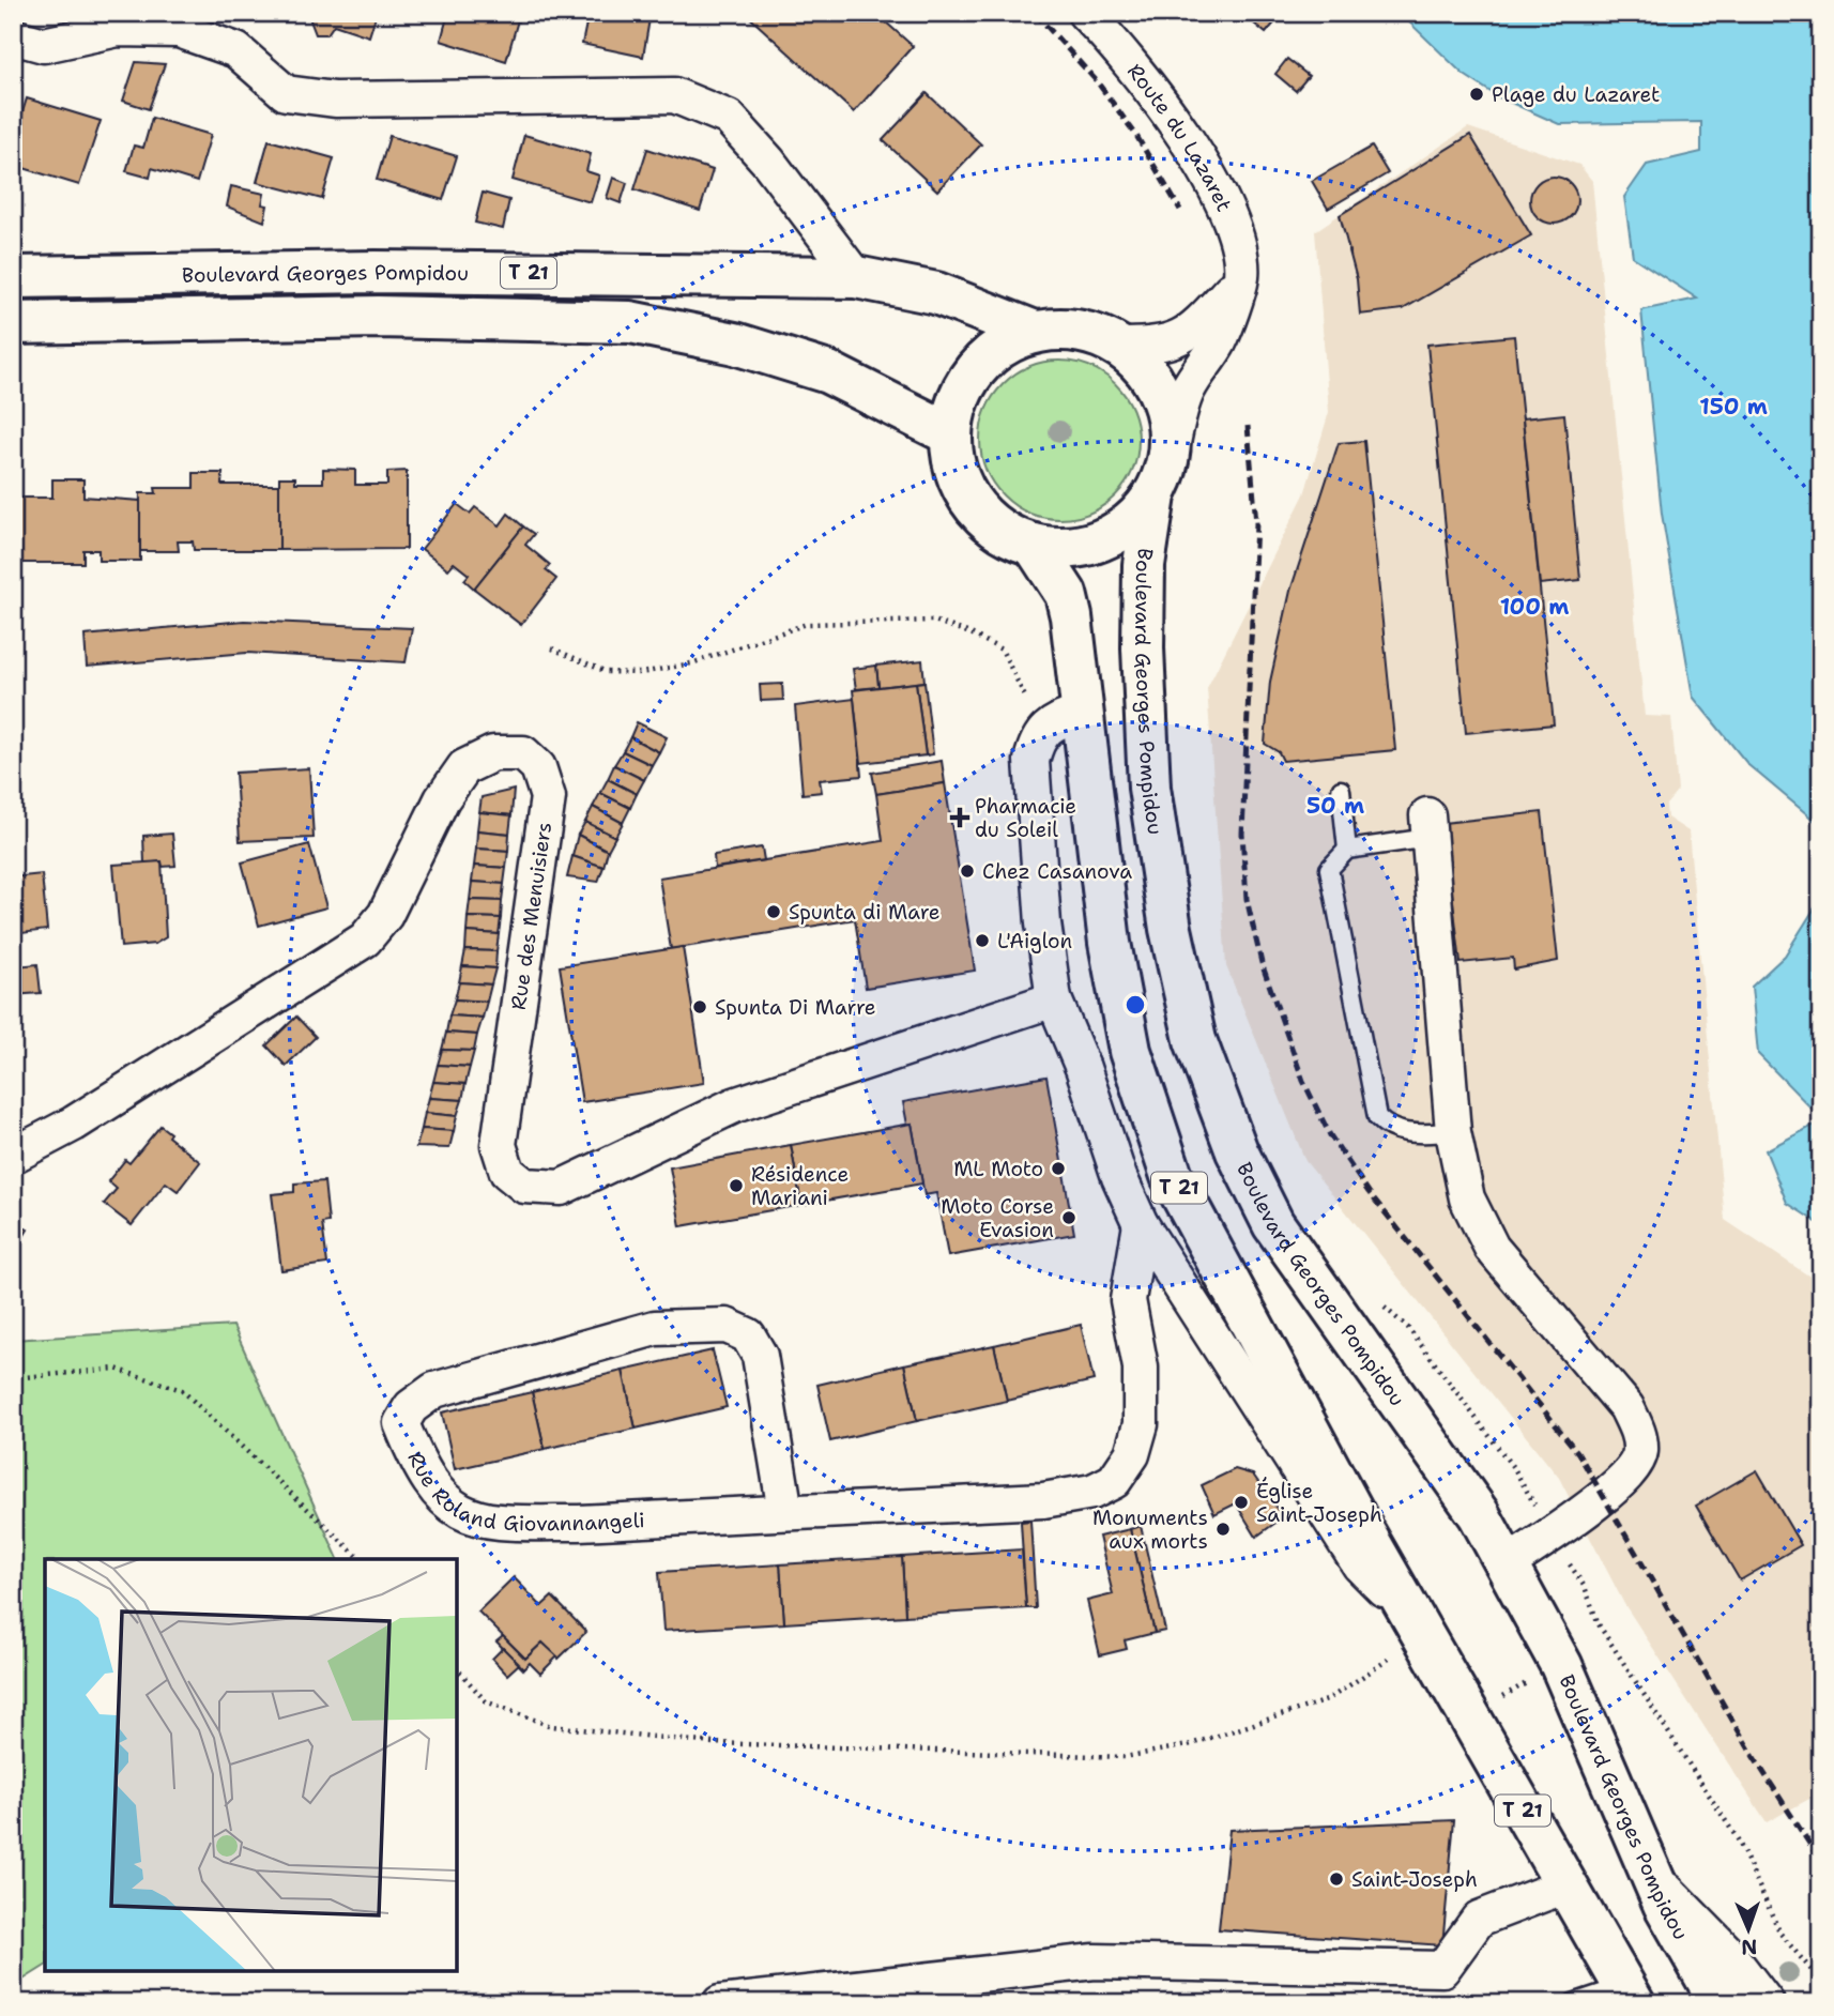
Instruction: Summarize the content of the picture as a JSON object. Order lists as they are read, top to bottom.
{
  "streets": {
    "main road": ["T 21", "Boulevard Georges Pompidou"],
    "street": ["Route du Lazaret", "Rue des Menuisiers", "Rue Roland Giovannangeli"]
  },
  "crossings": [
    ["Route du Lazaret", "T 21"],
    ["Route du Lazaret", "Boulevard Georges Pompidou"],
    ["T 21", "Boulevard Georges Pompidou"]
  ],
  "places": {
    "other": [
      "Plage du Lazaret",
      "Chez Casanova",
      "Spunta di Mare",
      "L'Aiglon",
      "Spunta Di Marre",
      "ML Moto",
      "Résidence Mariani",
      "Moto Corse Evasion",
      "Église Saint-Joseph",
      "Monuments aux morts",
      "Saint-Joseph"
    ],
    "health": ["Pharmacie du Soleil"]
  },
  "north": "bottom",
  "rings": ["150 m", "100 m", "50 m"]
}
